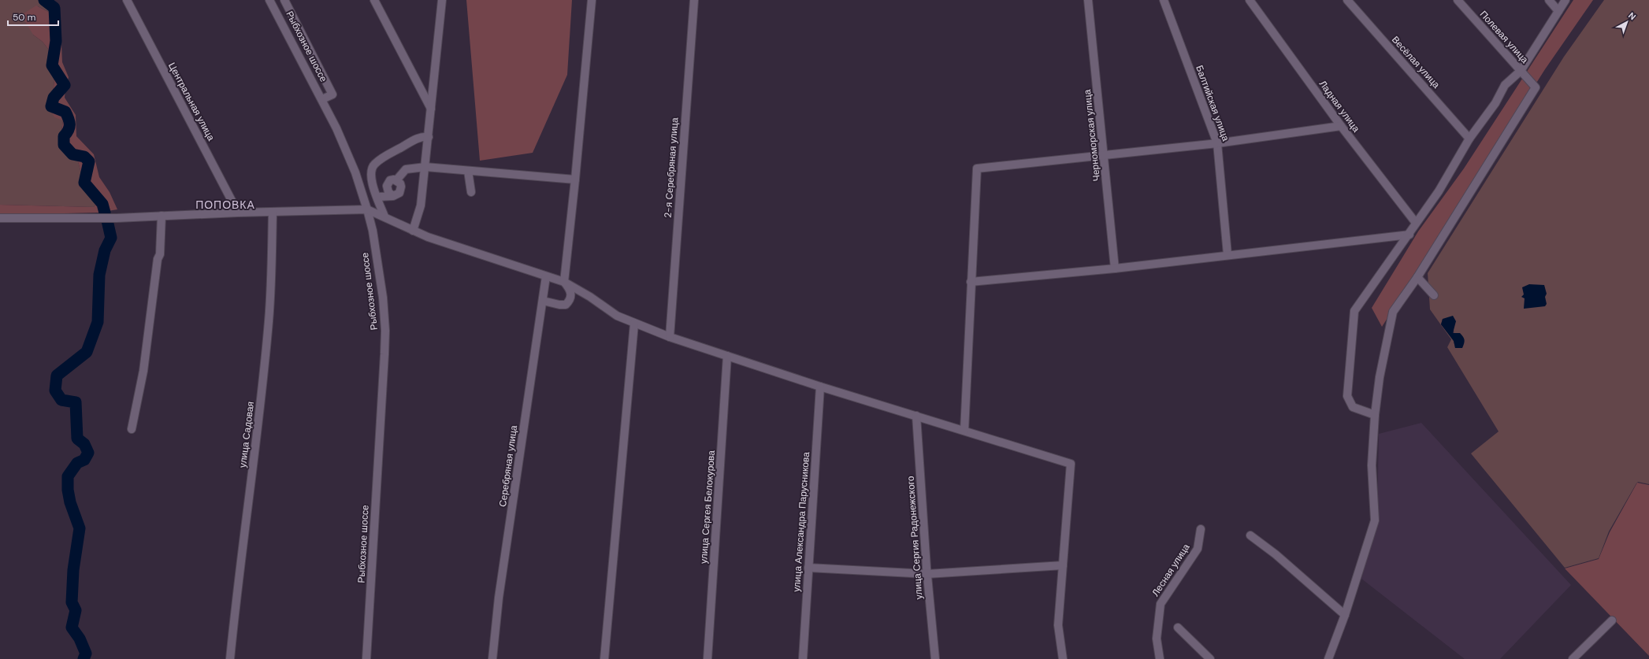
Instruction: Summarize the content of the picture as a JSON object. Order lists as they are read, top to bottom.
{
  "streets": {
    "street": [
      "Полевая улица",
      "Рыбхозное шоссе",
      "Весёлая улица",
      "Центральная улица",
      "Балтийская улица",
      "Ладная улица",
      "Черноморская улица",
      "2-я Серебряная улица",
      "улица Садовая",
      "Серебряная улица",
      "улица Сергея Белокурова",
      "улица Александра Парусникова",
      "улица Сергия Радонежского",
      "Лесная улица"
    ]
  },
  "districts": ["ПОПОВКА"],
  "scale_bar": "50 m",
  "north": "top right"
}
